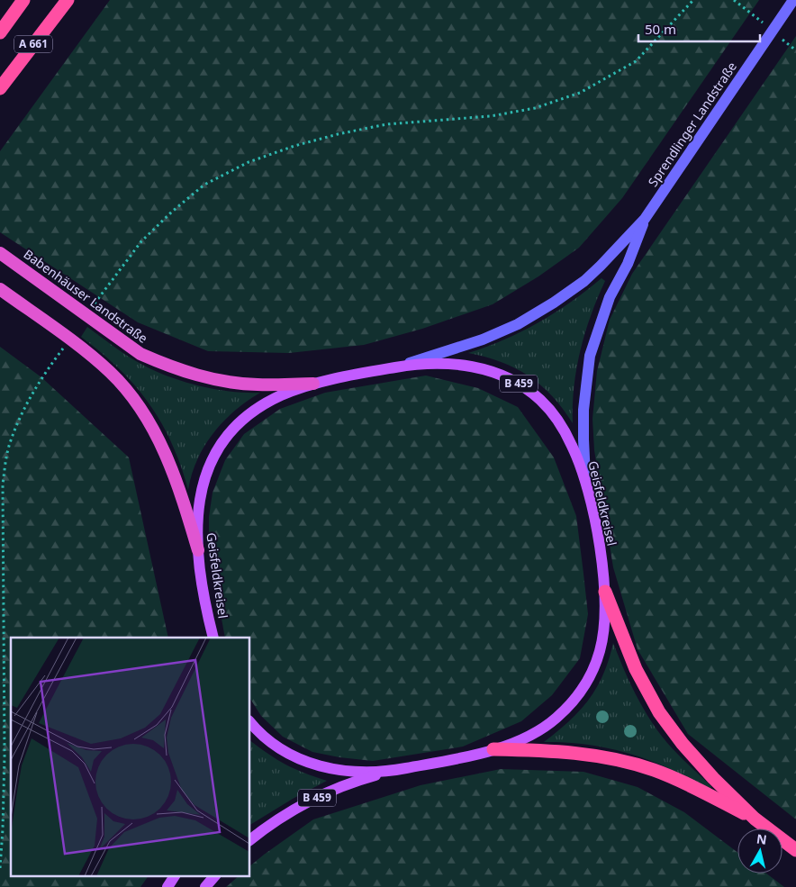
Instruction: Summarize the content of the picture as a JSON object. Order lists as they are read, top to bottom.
{
  "streets": {
    "highway": ["A 661", "Babenhäuser Landstraße"],
    "main road": ["Sprendlinger Landstraße", "B 459", "Geisfeldkreisel"]
  },
  "crossings": [
    ["Sprendlinger Landstraße", "Geisfeldkreisel"],
    ["Babenhäuser Landstraße", "Geisfeldkreisel"],
    ["B 459", "Geisfeldkreisel"]
  ],
  "scale_bar": "50 m",
  "north": "top"
}
